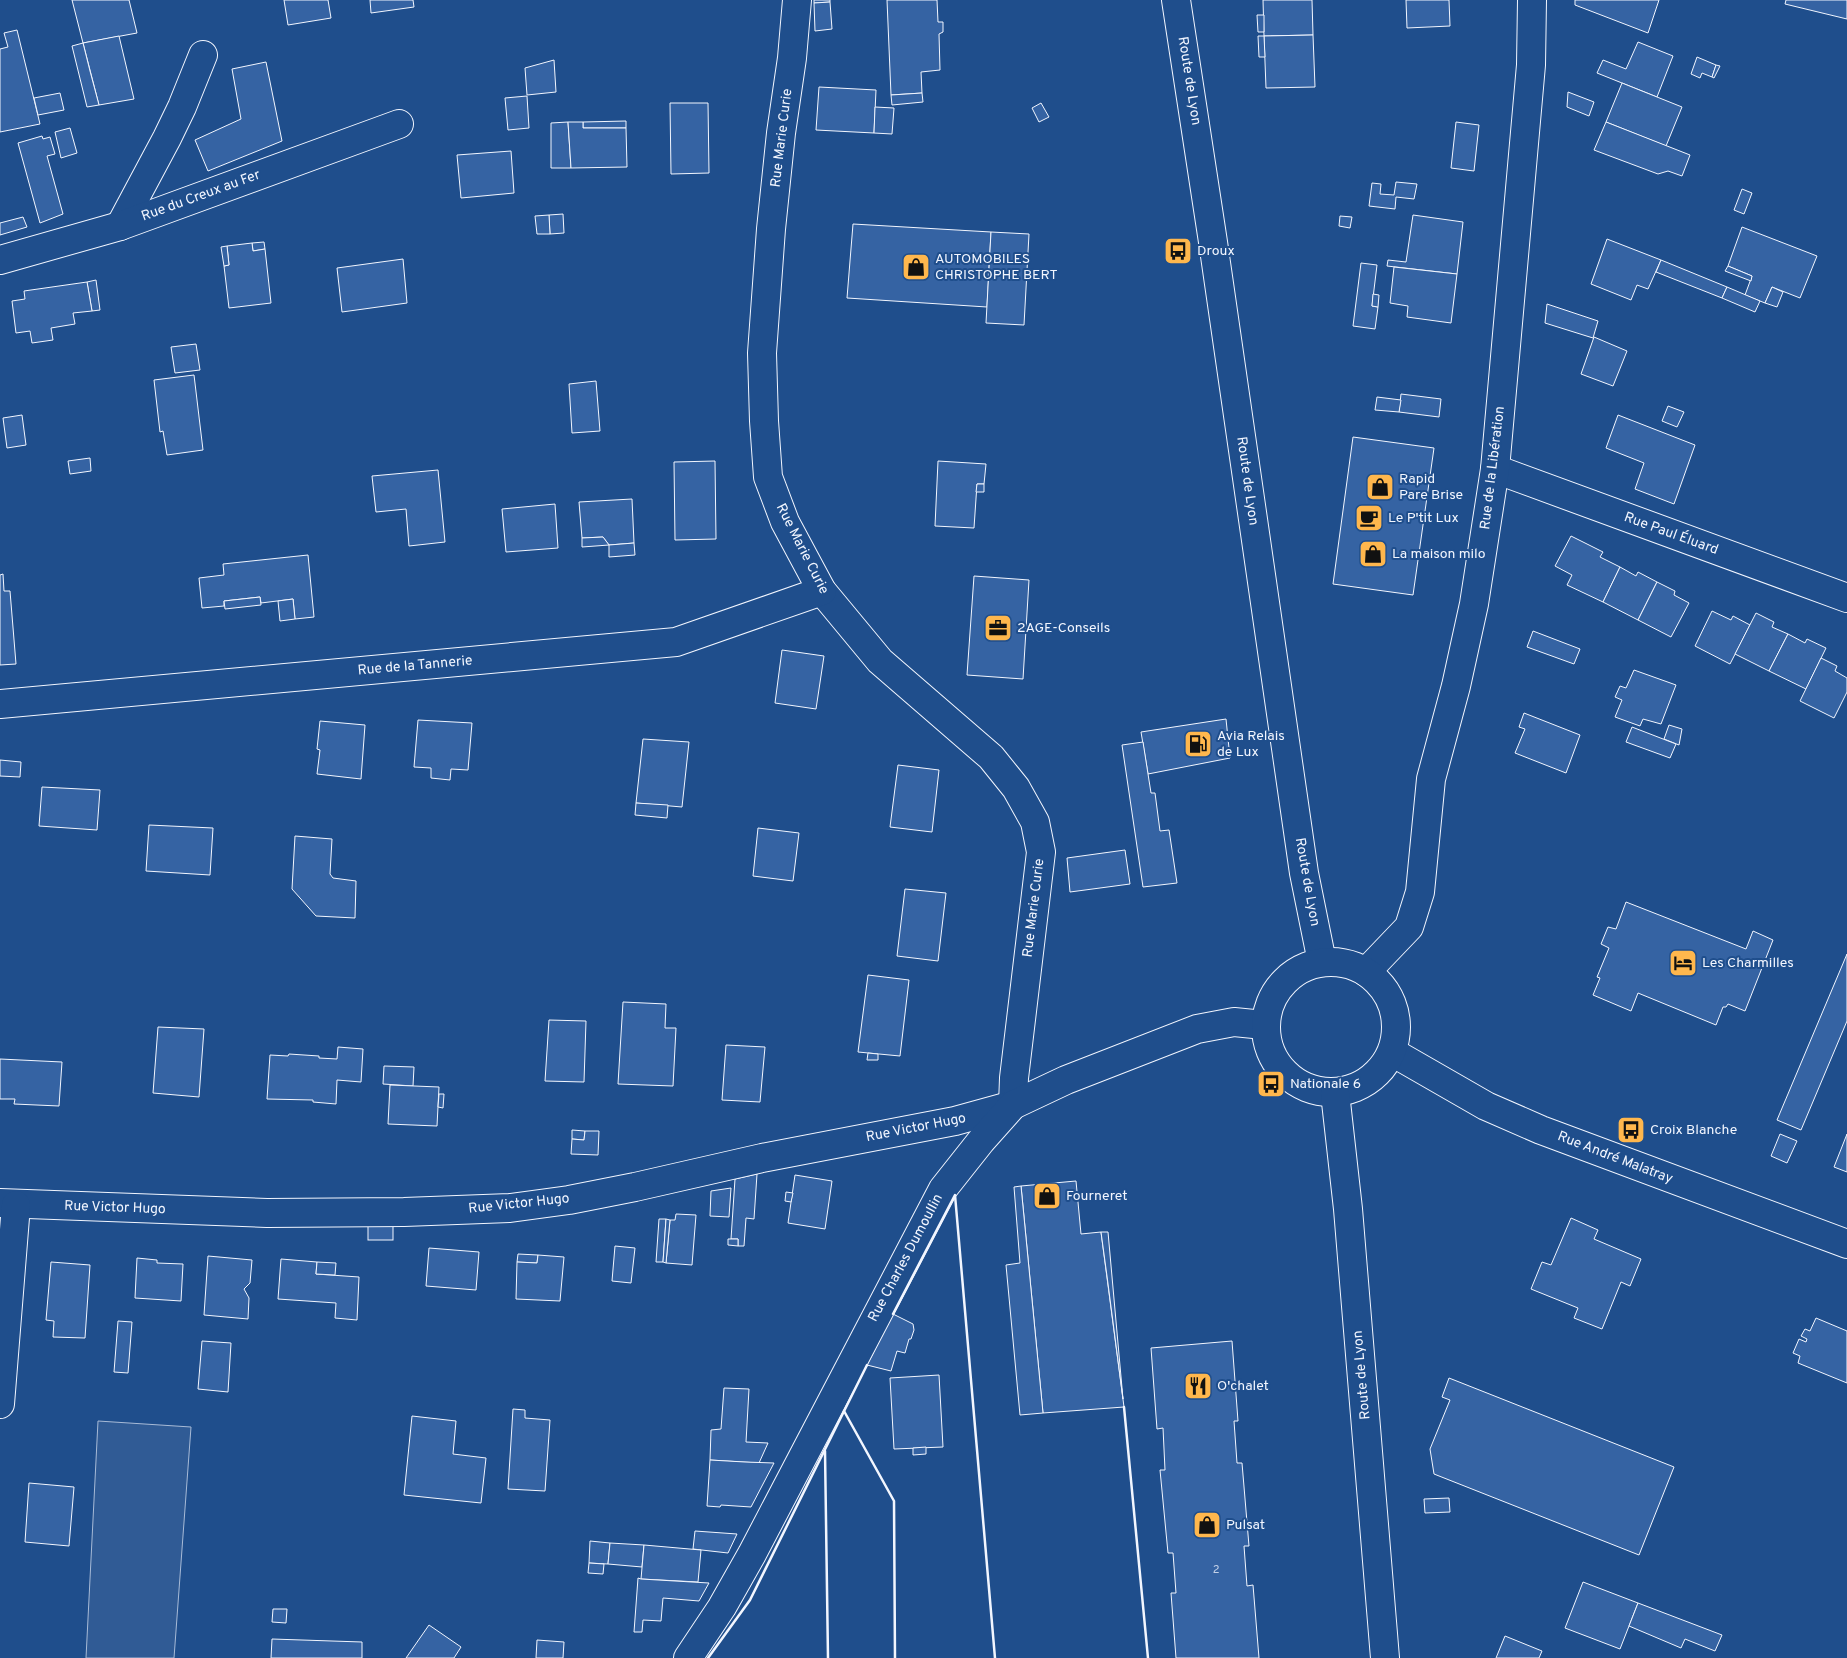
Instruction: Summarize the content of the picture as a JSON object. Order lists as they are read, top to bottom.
{
  "streets": {
    "street": [
      "Route de Lyon",
      "Rue Marie Curie",
      "Rue du Creux au Fer",
      "Rue de la Libération",
      "Rue Paul Éluard",
      "Rue de la Tannerie",
      "Rue Victor Hugo",
      "Rue André Malatray",
      "Rue Charles Dumoullin"
    ]
  },
  "crossings": [
    ["Route de Lyon", "Rue de la Libération"],
    ["Route de Lyon", "Rue André Malatray"],
    ["Route de Lyon", "Rue Charles Dumoullin"],
    ["Rue Marie Curie", "Rue de la Tannerie"],
    ["Rue Marie Curie", "Rue Victor Hugo"],
    ["Rue Marie Curie", "Rue Charles Dumoullin"],
    ["Rue de la Libération", "Rue Paul Éluard"],
    ["Rue de la Libération", "Rue André Malatray"],
    ["Rue de la Libération", "Rue Charles Dumoullin"],
    ["Rue Victor Hugo", "Rue Charles Dumoullin"],
    ["Rue André Malatray", "Rue Charles Dumoullin"]
  ],
  "places": {
    "bus stop": ["Droux", "Nationale 6", "Croix Blanche"],
    "shop": [
      "AUTOMOBILES CHRISTOPHE BERT",
      "Rapid Pare Brise",
      "La maison milo",
      "Fourneret",
      "Pulsat"
    ],
    "cafe": ["Le P'tit Lux"],
    "office": ["2AGE-Conseils"],
    "fuel station": ["Avia Relais de Lux"],
    "hotel": ["Les Charmilles"],
    "restaurant": ["O'chalet"]
  },
  "house_numbers": ["2"]
}
